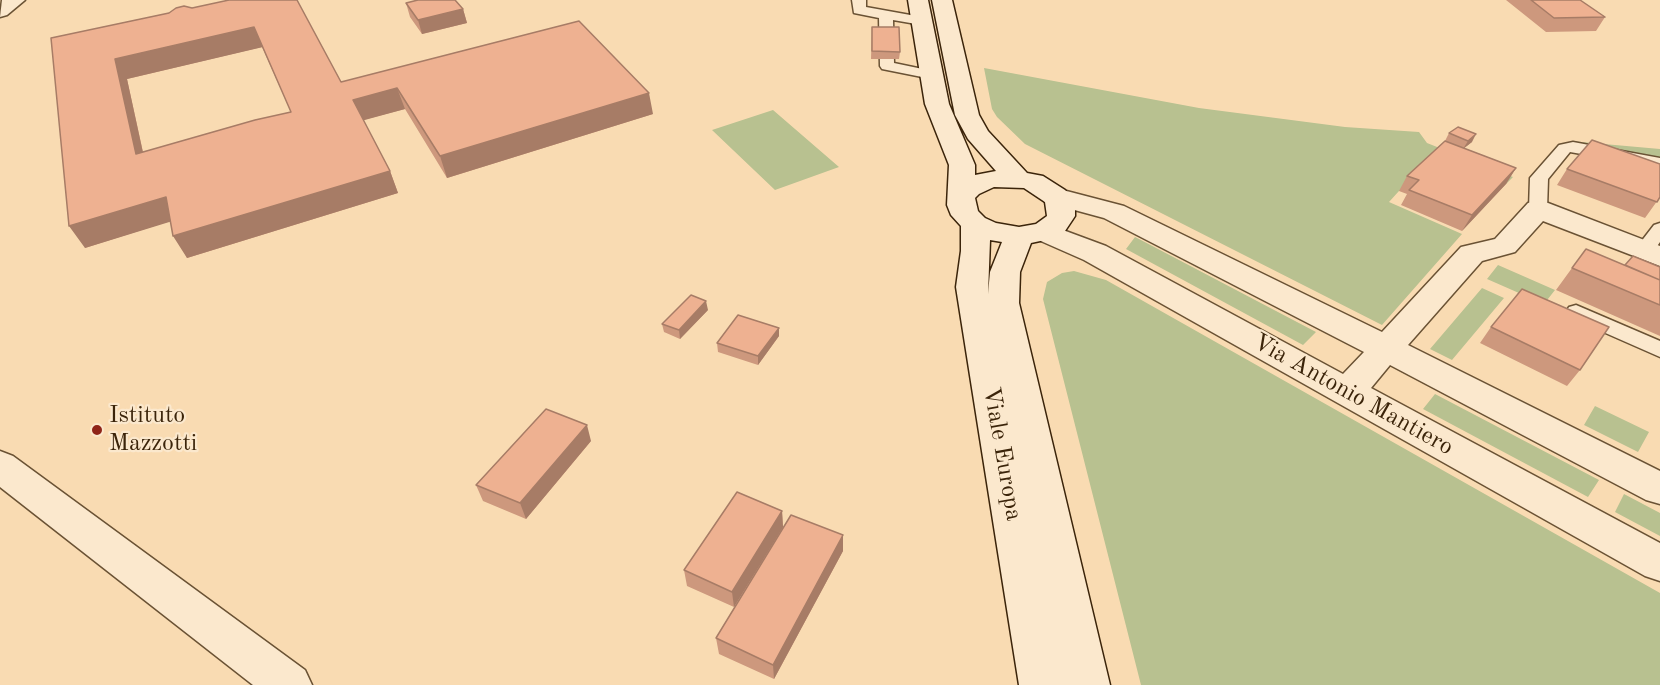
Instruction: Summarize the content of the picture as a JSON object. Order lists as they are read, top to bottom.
{
  "streets": {
    "main road": ["Via Antonio Mantiero", "Viale Europa"]
  },
  "crossings": [
    ["Via Antonio Mantiero", "Viale Europa"]
  ],
  "places": ["Istituto Mazzotti"]
}
